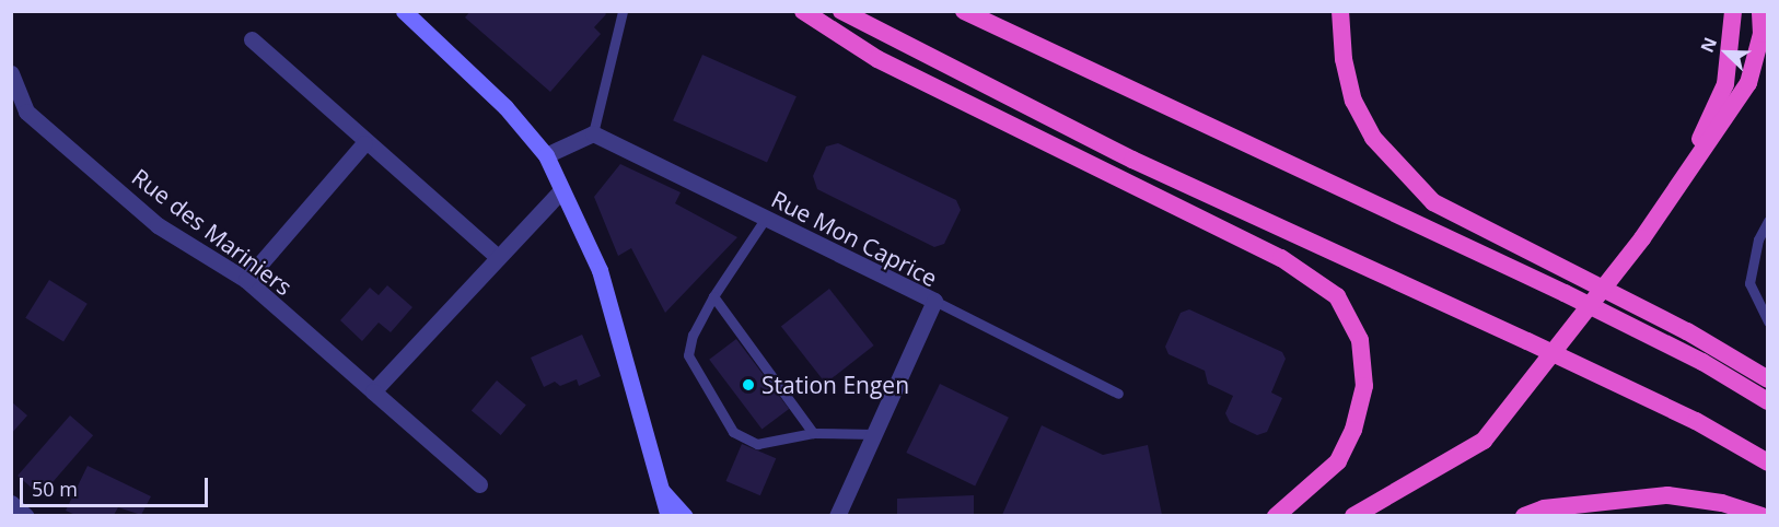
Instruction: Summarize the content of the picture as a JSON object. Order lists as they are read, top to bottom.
{
  "streets": {
    "street": ["Rue des Mariniers", "Rue Mon Caprice"]
  },
  "places": ["Station Engen"],
  "scale_bar": "50 m",
  "north": "top left"
}
